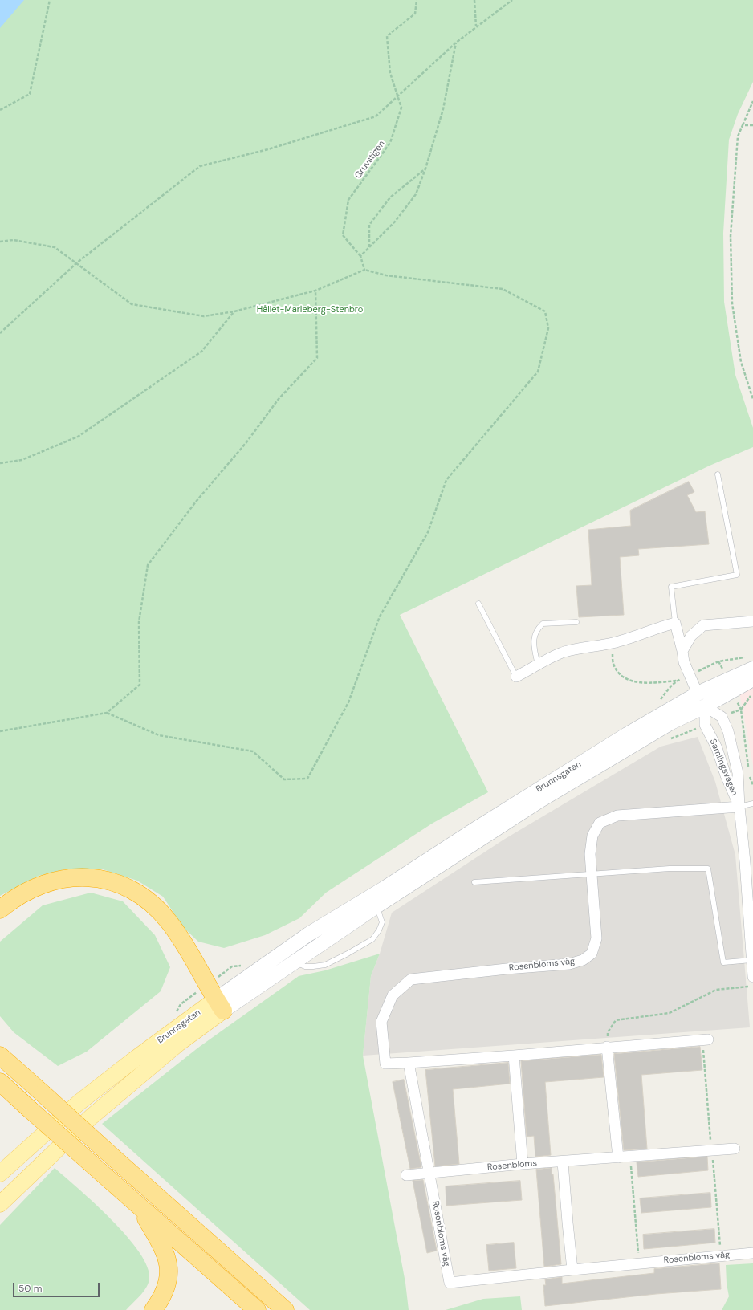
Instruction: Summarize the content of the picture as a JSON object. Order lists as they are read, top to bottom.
{
  "streets": {
    "main road": ["Brunnsgatan"],
    "street": ["Samlingsvägen", "Rosenbloms väg", "Rosenbloms"],
    "path": ["Gruvstigen"]
  },
  "crossings": [
    ["Samlingsvägen", "Brunnsgatan"],
    ["Samlingsvägen", "Rosenbloms väg"],
    ["Rosenbloms väg", "Rosenbloms"]
  ],
  "parks": ["Hållet-Marieberg-Stenbro"],
  "scale_bar": "50 m"
}
